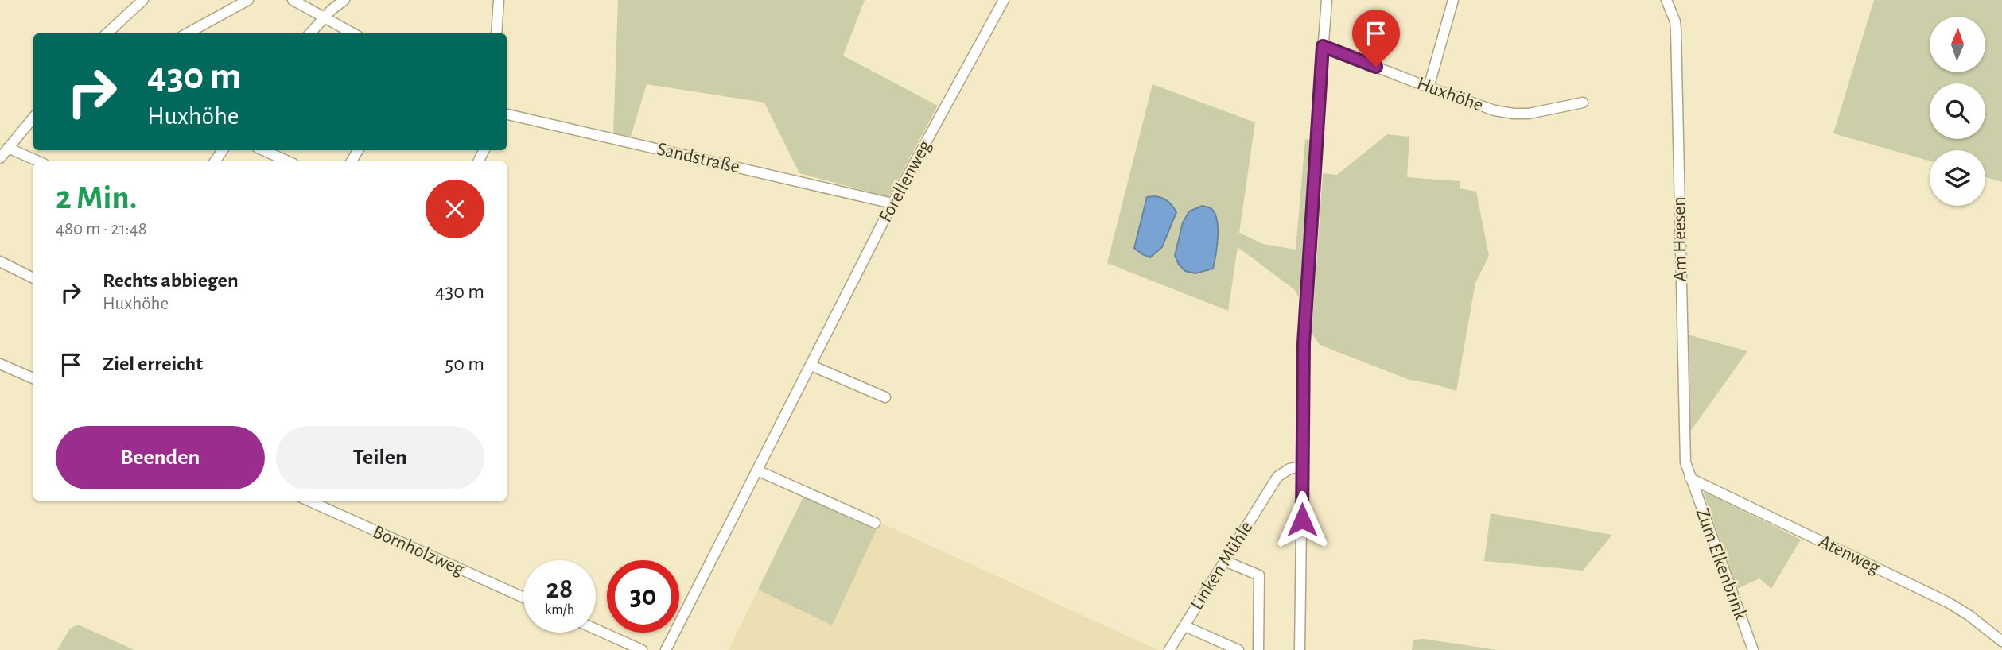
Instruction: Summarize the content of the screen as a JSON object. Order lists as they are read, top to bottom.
{
  "streets": {
    "street": [
      "Huxhöhe",
      "Sandstraße",
      "Forellenweg",
      "Am Heesen",
      "Bornholzweg",
      "Atenweg",
      "Zum Elkenbrink",
      "Linken Mühle"
    ]
  },
  "crossings": [
    ["Sandstraße", "Forellenweg"],
    ["Am Heesen", "Atenweg"],
    ["Am Heesen", "Zum Elkenbrink"],
    ["Atenweg", "Zum Elkenbrink"]
  ],
  "north": "top",
  "page": {
    "turn": ["430 m", "Huxhöhe"],
    "heading": ["2 Min.", "480 m · 21:48"],
    "list": [
      {
        "name": "Rechts abbiegen",
        "note": "Huxhöhe",
        "value": "430 m"
      },
      {
        "name": "Ziel erreicht",
        "value": "50 m"
      }
    ],
    "buttons": ["Beenden", "Teilen"],
    "speed": "28 km/h",
    "limit": "30"
  }
}
